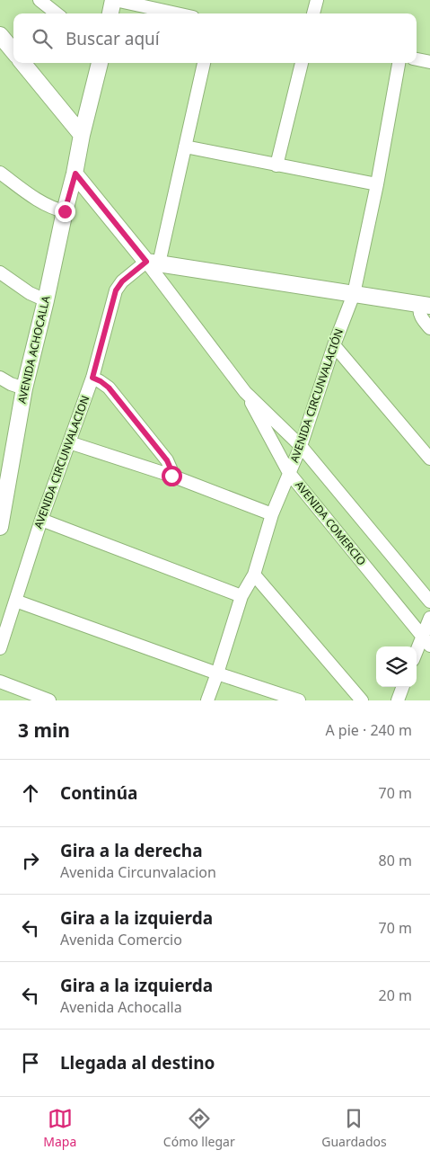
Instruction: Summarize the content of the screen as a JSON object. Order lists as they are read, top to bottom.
{
  "streets": {
    "street": [
      "AVENIDA ACHOCALLA",
      "AVENIDA CIRCUNVALACIÓN",
      "AVENIDA CIRCUNVALACION",
      "AVENIDA COMERCIO"
    ]
  },
  "crossings": [
    ["AVENIDA ACHOCALLA", "AVENIDA COMERCIO"],
    ["AVENIDA CIRCUNVALACIÓN", "AVENIDA COMERCIO"],
    ["AVENIDA CIRCUNVALACION", "AVENIDA COMERCIO"]
  ],
  "page": {
    "search": "Buscar aquí",
    "heading": ["3 min", "A pie · 240 m"],
    "list": [
      ["Continúa", "70 m"],
      ["Gira a la derecha", "Avenida Circunvalacion", "80 m"],
      ["Gira a la izquierda", "Avenida Comercio", "70 m"],
      ["Gira a la izquierda", "Avenida Achocalla", "20 m"],
      "Llegada al destino"
    ],
    "nav": ["Mapa", "Cómo llegar", "Guardados"]
  }
}
